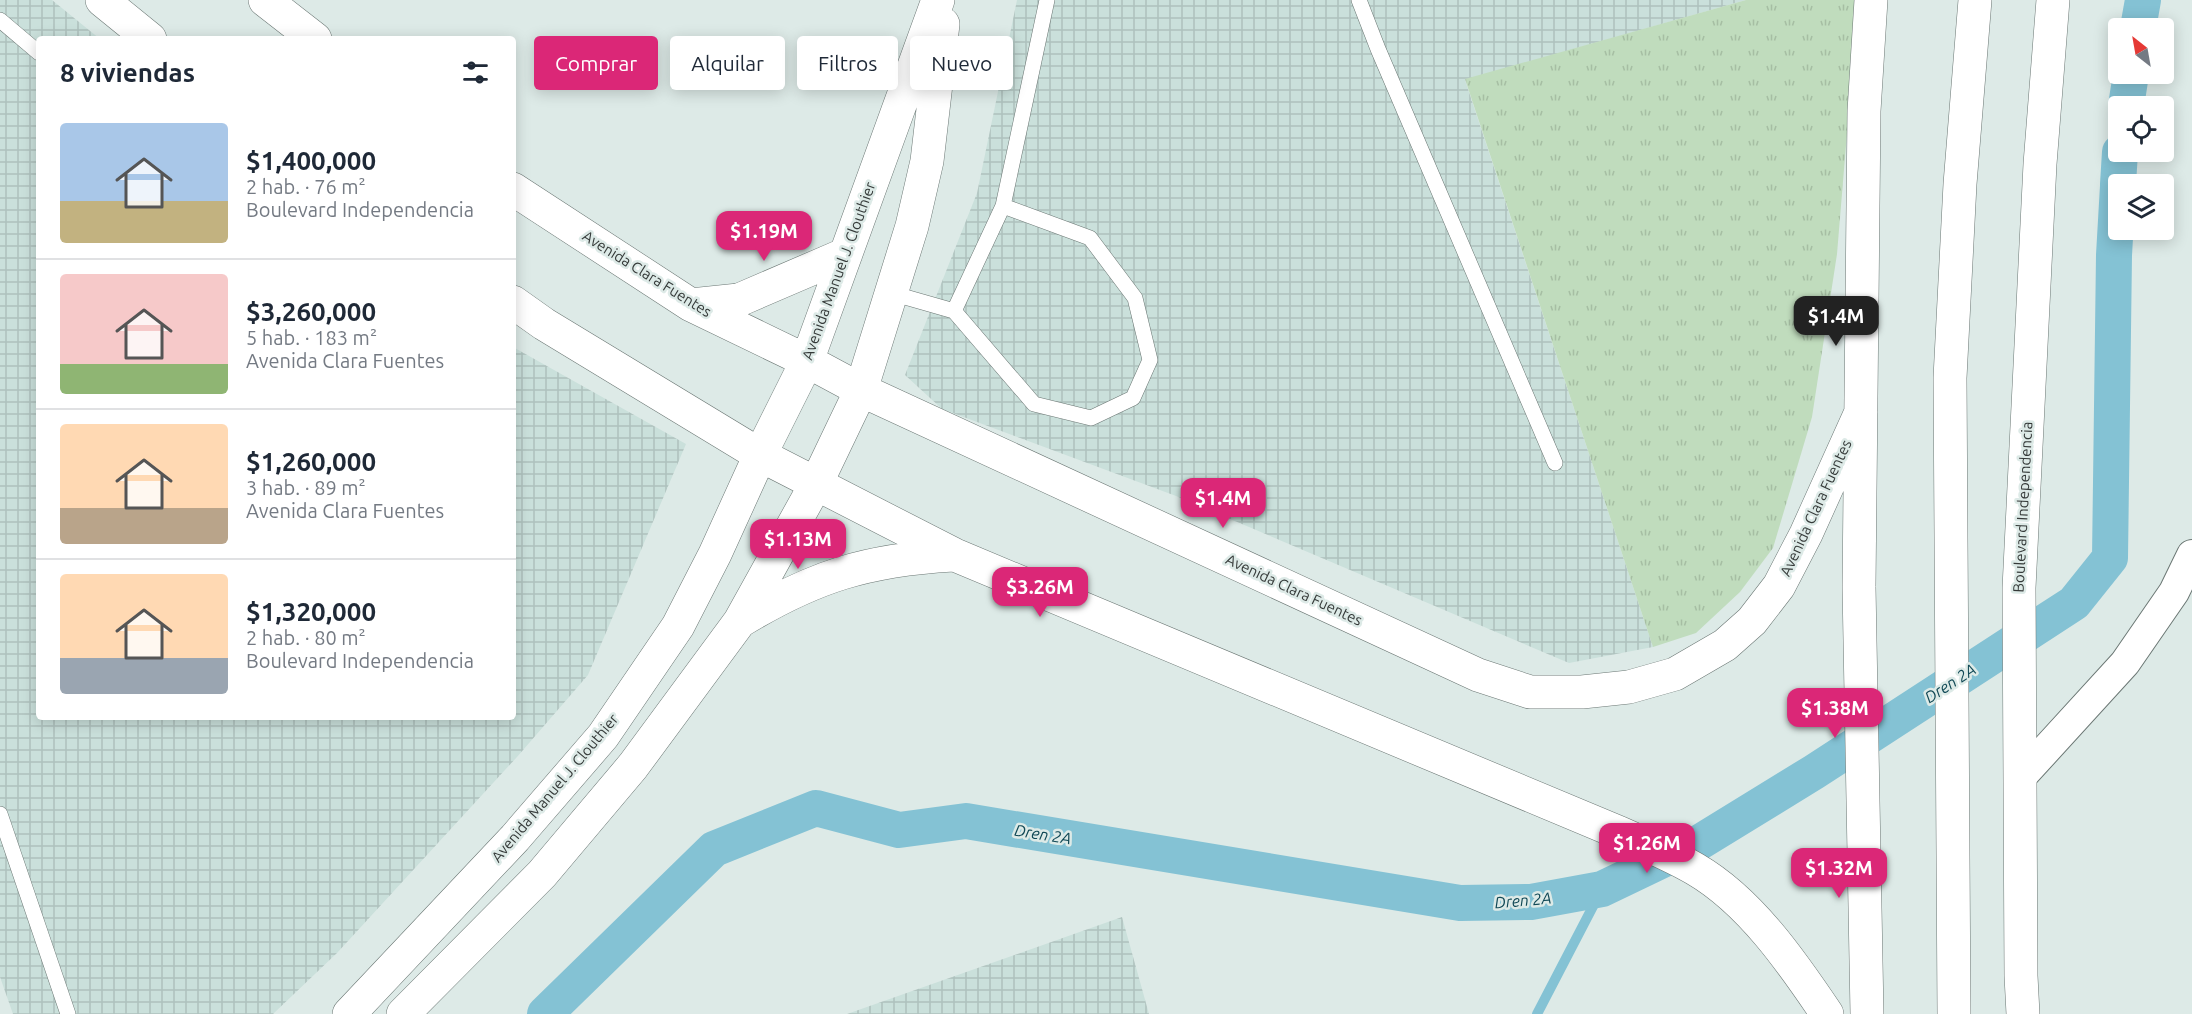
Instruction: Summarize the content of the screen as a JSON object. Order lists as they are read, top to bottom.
{
  "streets": {
    "main road": ["Avenida Manuel J. Clouthier", "Avenida Clara Fuentes", "Boulevard Independencia"]
  },
  "crossings": [
    ["Avenida Manuel J. Clouthier", "Avenida Clara Fuentes"]
  ],
  "water": ["Dren 2A"],
  "north": "top left",
  "page": {
    "chip": [
      "Comprar",
      "Alquilar",
      "Filtros",
      "Nuevo"
    ],
    "heading": "8 viviendas",
    "list": [
      {
        "name": "$1,400,000",
        "note": "2 hab. · 76 m² · Boulevard Independencia"
      },
      {
        "name": "$3,260,000",
        "note": "5 hab. · 183 m² · Avenida Clara Fuentes"
      },
      {
        "name": "$1,260,000",
        "note": "3 hab. · 89 m² · Avenida Clara Fuentes"
      },
      {
        "name": "$1,320,000",
        "note": "2 hab. · 80 m² · Boulevard Independencia"
      }
    ],
    "price": [
      "$1.19M",
      "$1.4M",
      "$1.4M",
      "$1.13M",
      "$3.26M",
      "$1.38M",
      "$1.26M",
      "$1.32M"
    ]
  }
}
